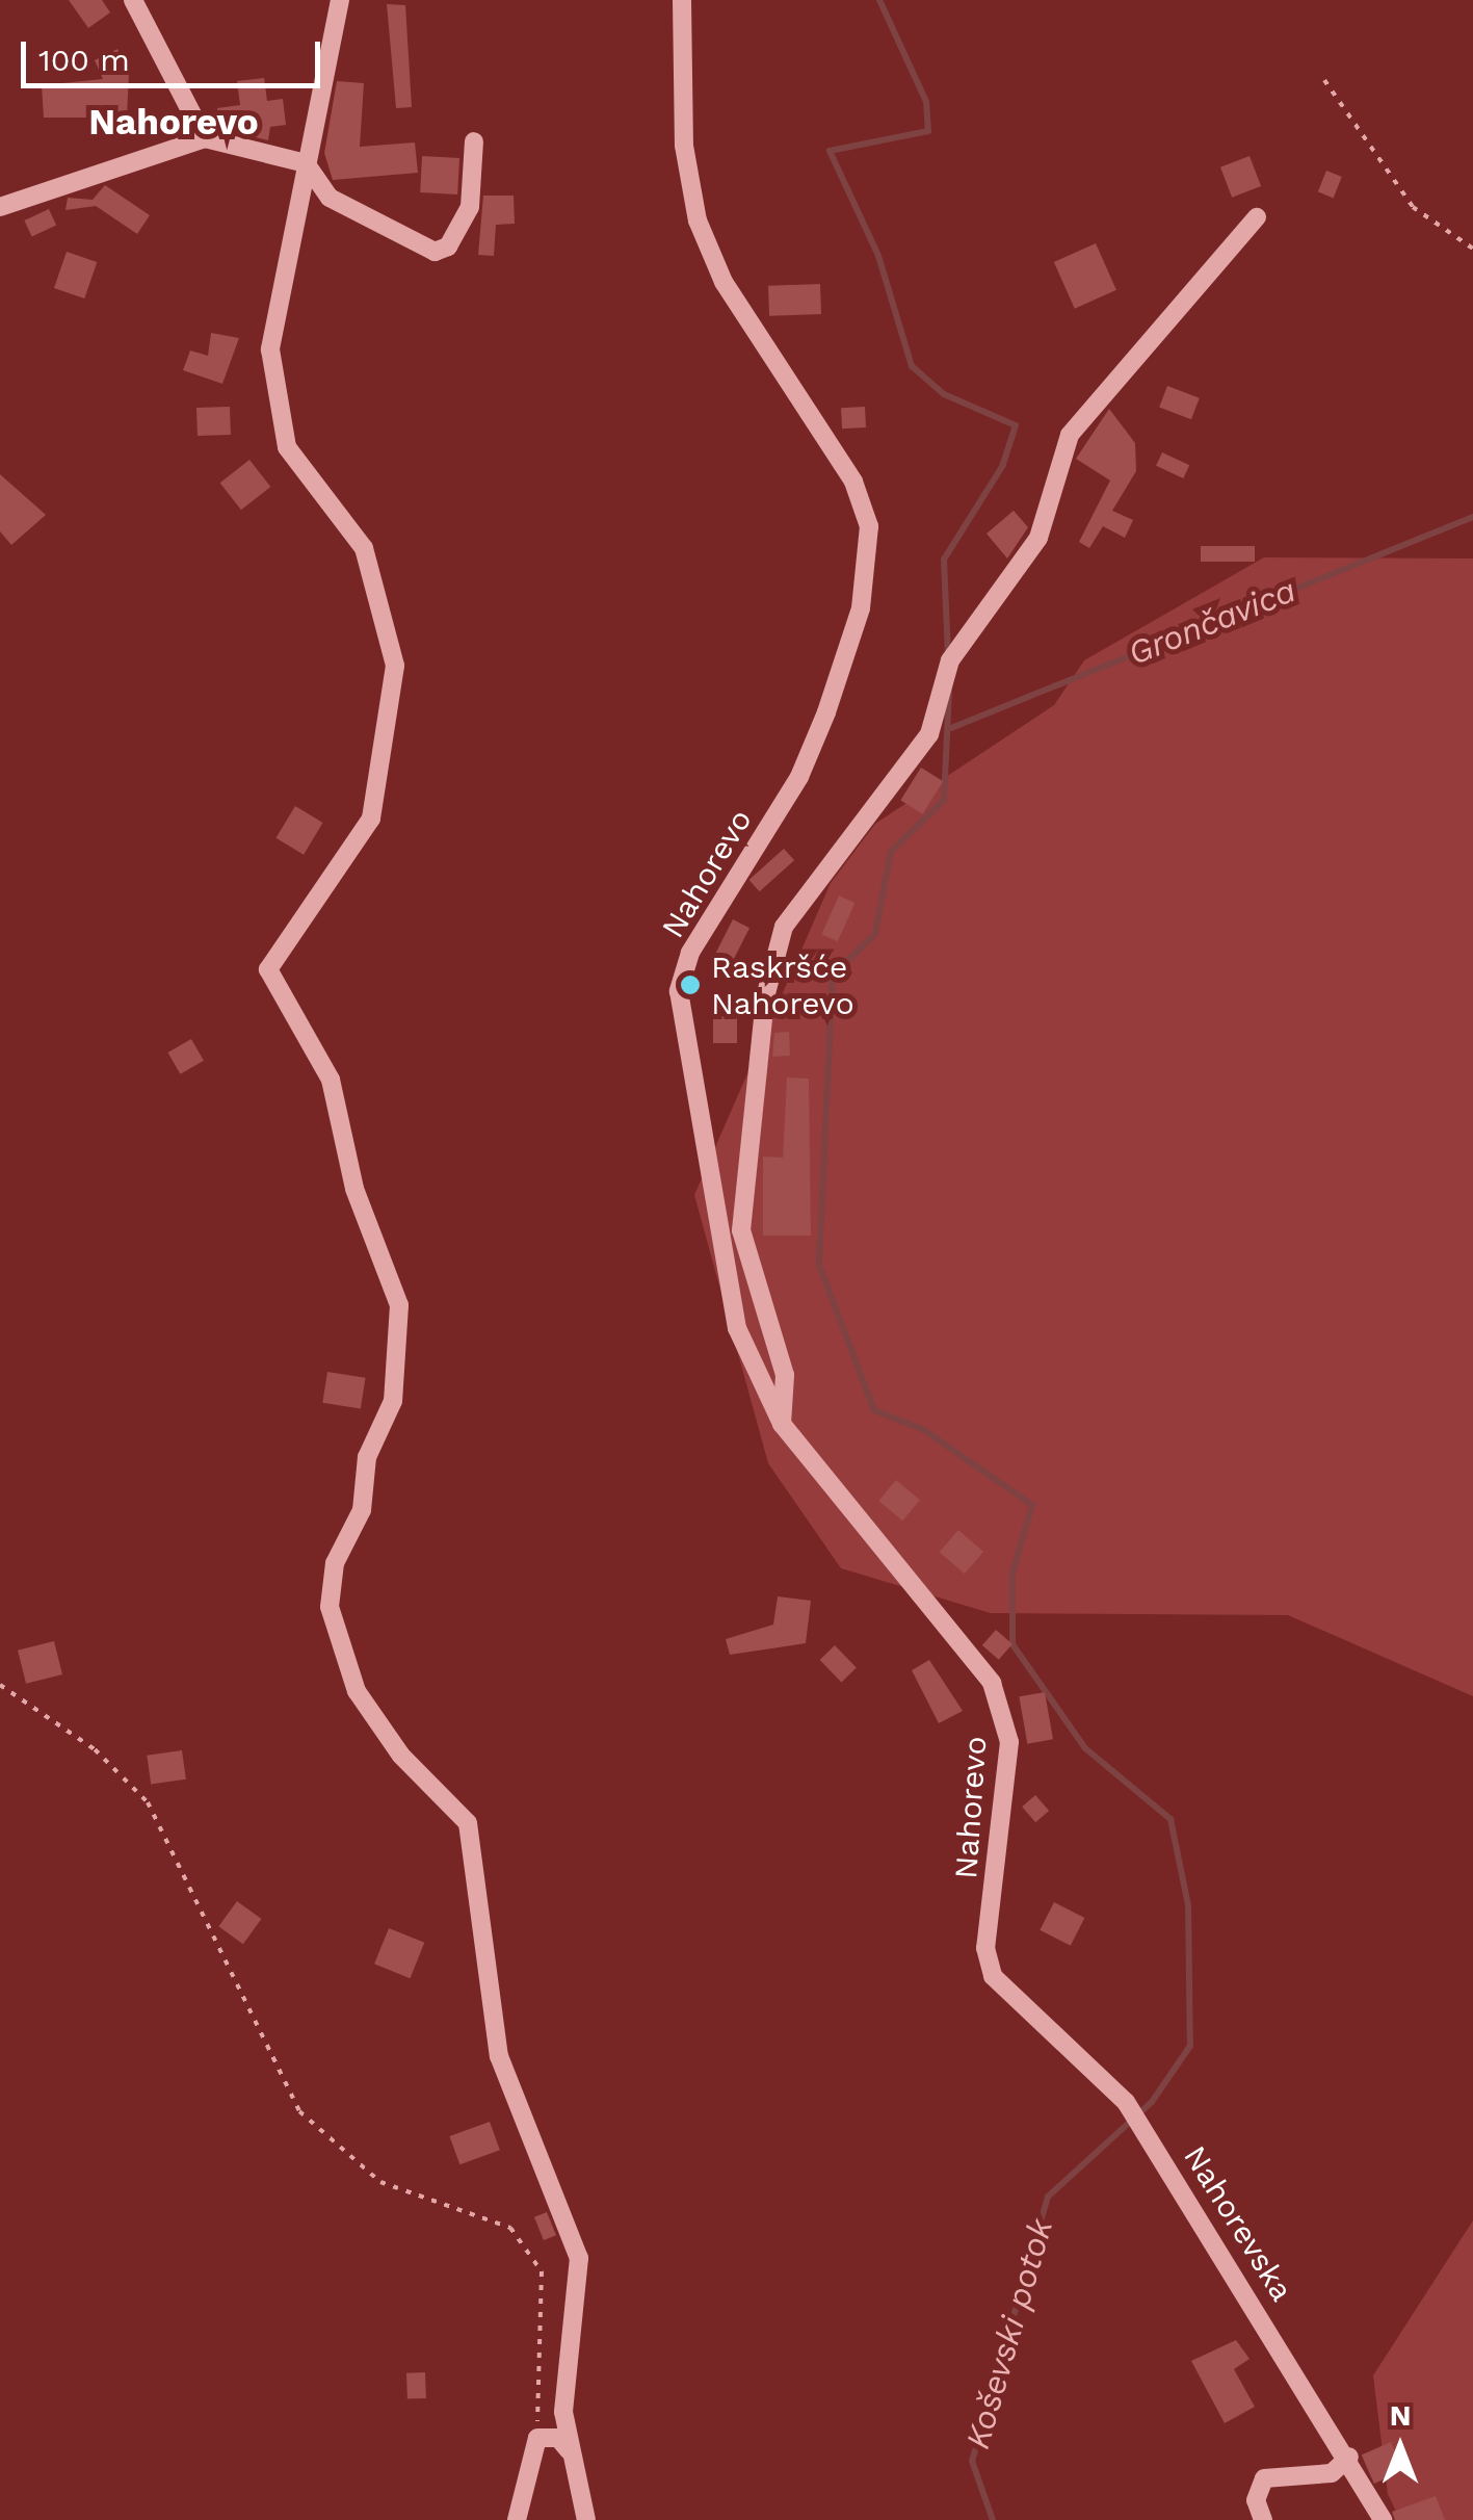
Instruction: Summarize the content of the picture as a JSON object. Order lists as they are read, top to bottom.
{
  "streets": {
    "street": ["Nahorevo", "Nahorevska"]
  },
  "crossings": [
    ["Nahorevo", "Nahorevska"]
  ],
  "districts": ["Nahorevo"],
  "water": ["Grončavica", "Koševski potok"],
  "places": ["Raskršće Nahorevo"],
  "scale_bar": "100 m",
  "north": "top"
}
